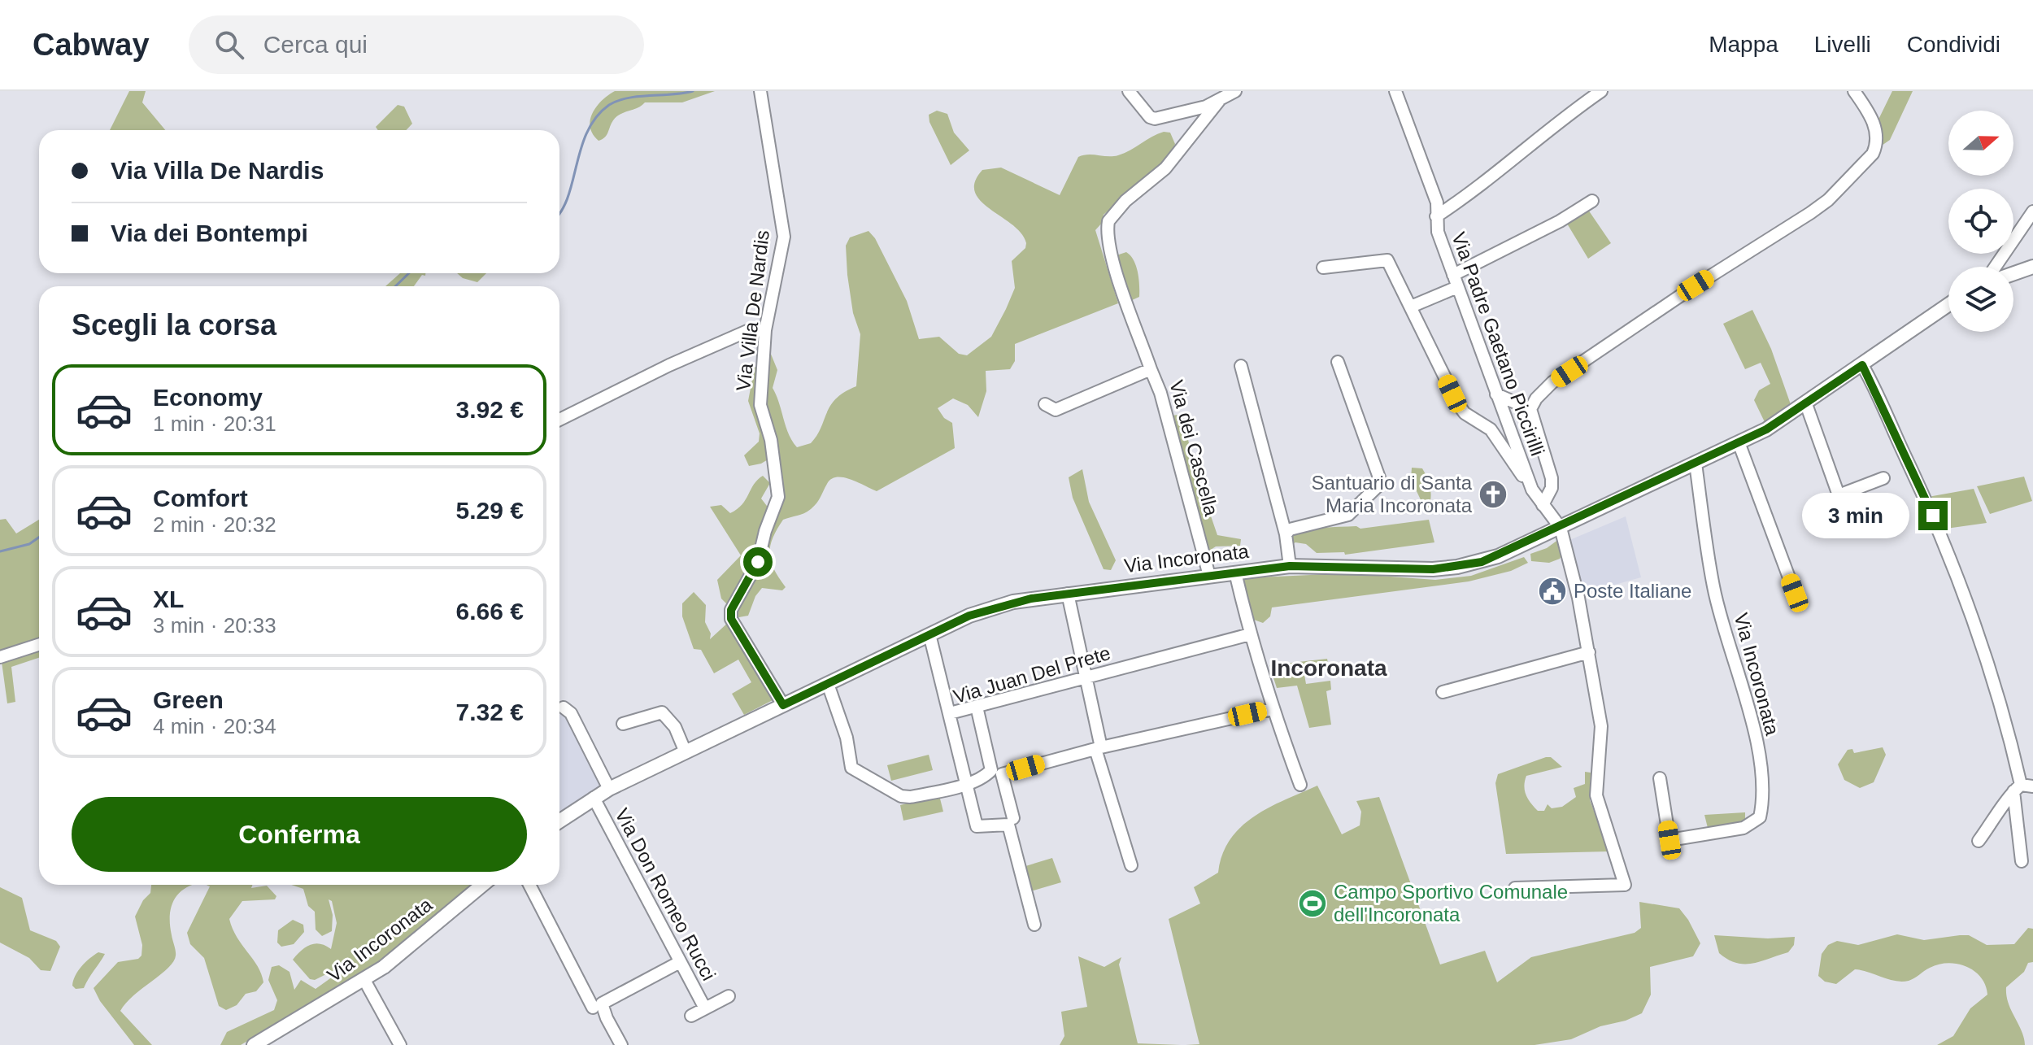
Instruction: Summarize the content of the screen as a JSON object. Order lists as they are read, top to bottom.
{
  "streets": {
    "main road": ["Via Incoronata"],
    "street": [
      "Via Villa De Nardis",
      "Via Padre Gaetano Piccirilli",
      "Via dei Cascella",
      "Via Juan Del Prete",
      "Via Don Romeo Rucci"
    ]
  },
  "crossings": [
    ["Via Villa De Nardis", "Via Incoronata"],
    ["Via Padre Gaetano Piccirilli", "Via Incoronata"],
    ["Via dei Cascella", "Via Incoronata"],
    ["Via Incoronata", "Via Don Romeo Rucci"]
  ],
  "districts": ["Incoronata"],
  "places": {
    "church": ["Santuario di Santa Maria Incoronata"],
    "public building": ["Poste Italiane"],
    "sports": ["Campo Sportivo Comunale dell'Incoronata"]
  },
  "north": "right",
  "page": {
    "header": "Cabway",
    "search": "Cerca qui",
    "nav": ["Mappa", "Livelli", "Condividi"],
    "banner": ["Via Villa De Nardis", "Via dei Bontempi"],
    "heading": "Scegli la corsa",
    "list": [
      {
        "name": "Economy",
        "note": "1 min · 20:31",
        "value": "3.92 €"
      },
      {
        "name": "Comfort",
        "note": "2 min · 20:32",
        "value": "5.29 €"
      },
      {
        "name": "XL",
        "note": "3 min · 20:33",
        "value": "6.66 €"
      },
      {
        "name": "Green",
        "note": "4 min · 20:34",
        "value": "7.32 €"
      }
    ],
    "bubble": "3 min",
    "buttons": "Conferma"
  }
}
